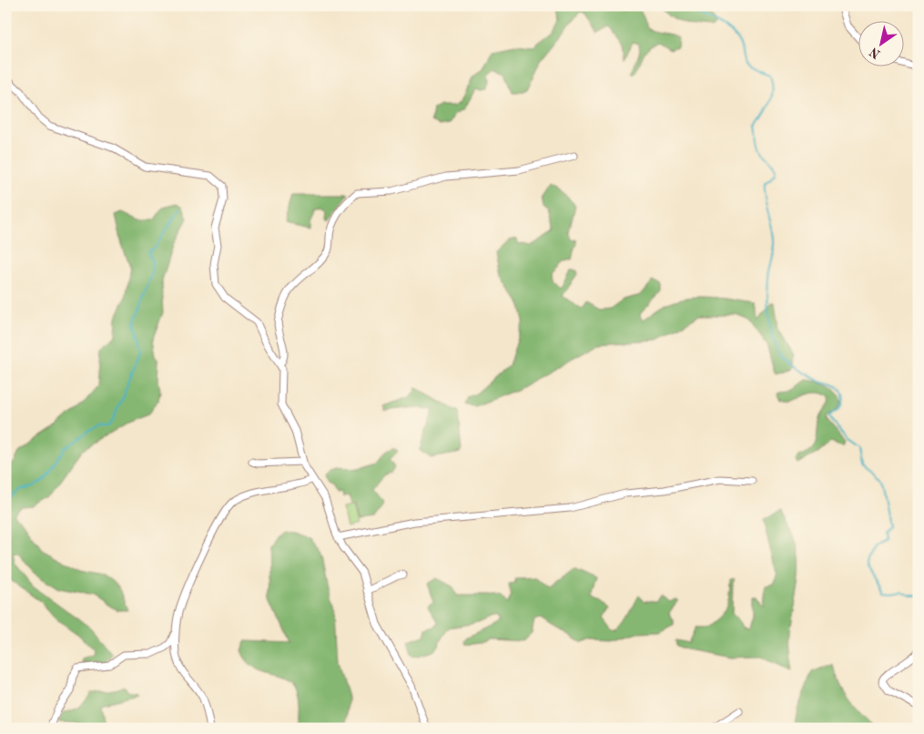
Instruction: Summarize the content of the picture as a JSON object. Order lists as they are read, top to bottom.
{
  "north": "bottom left"
}
